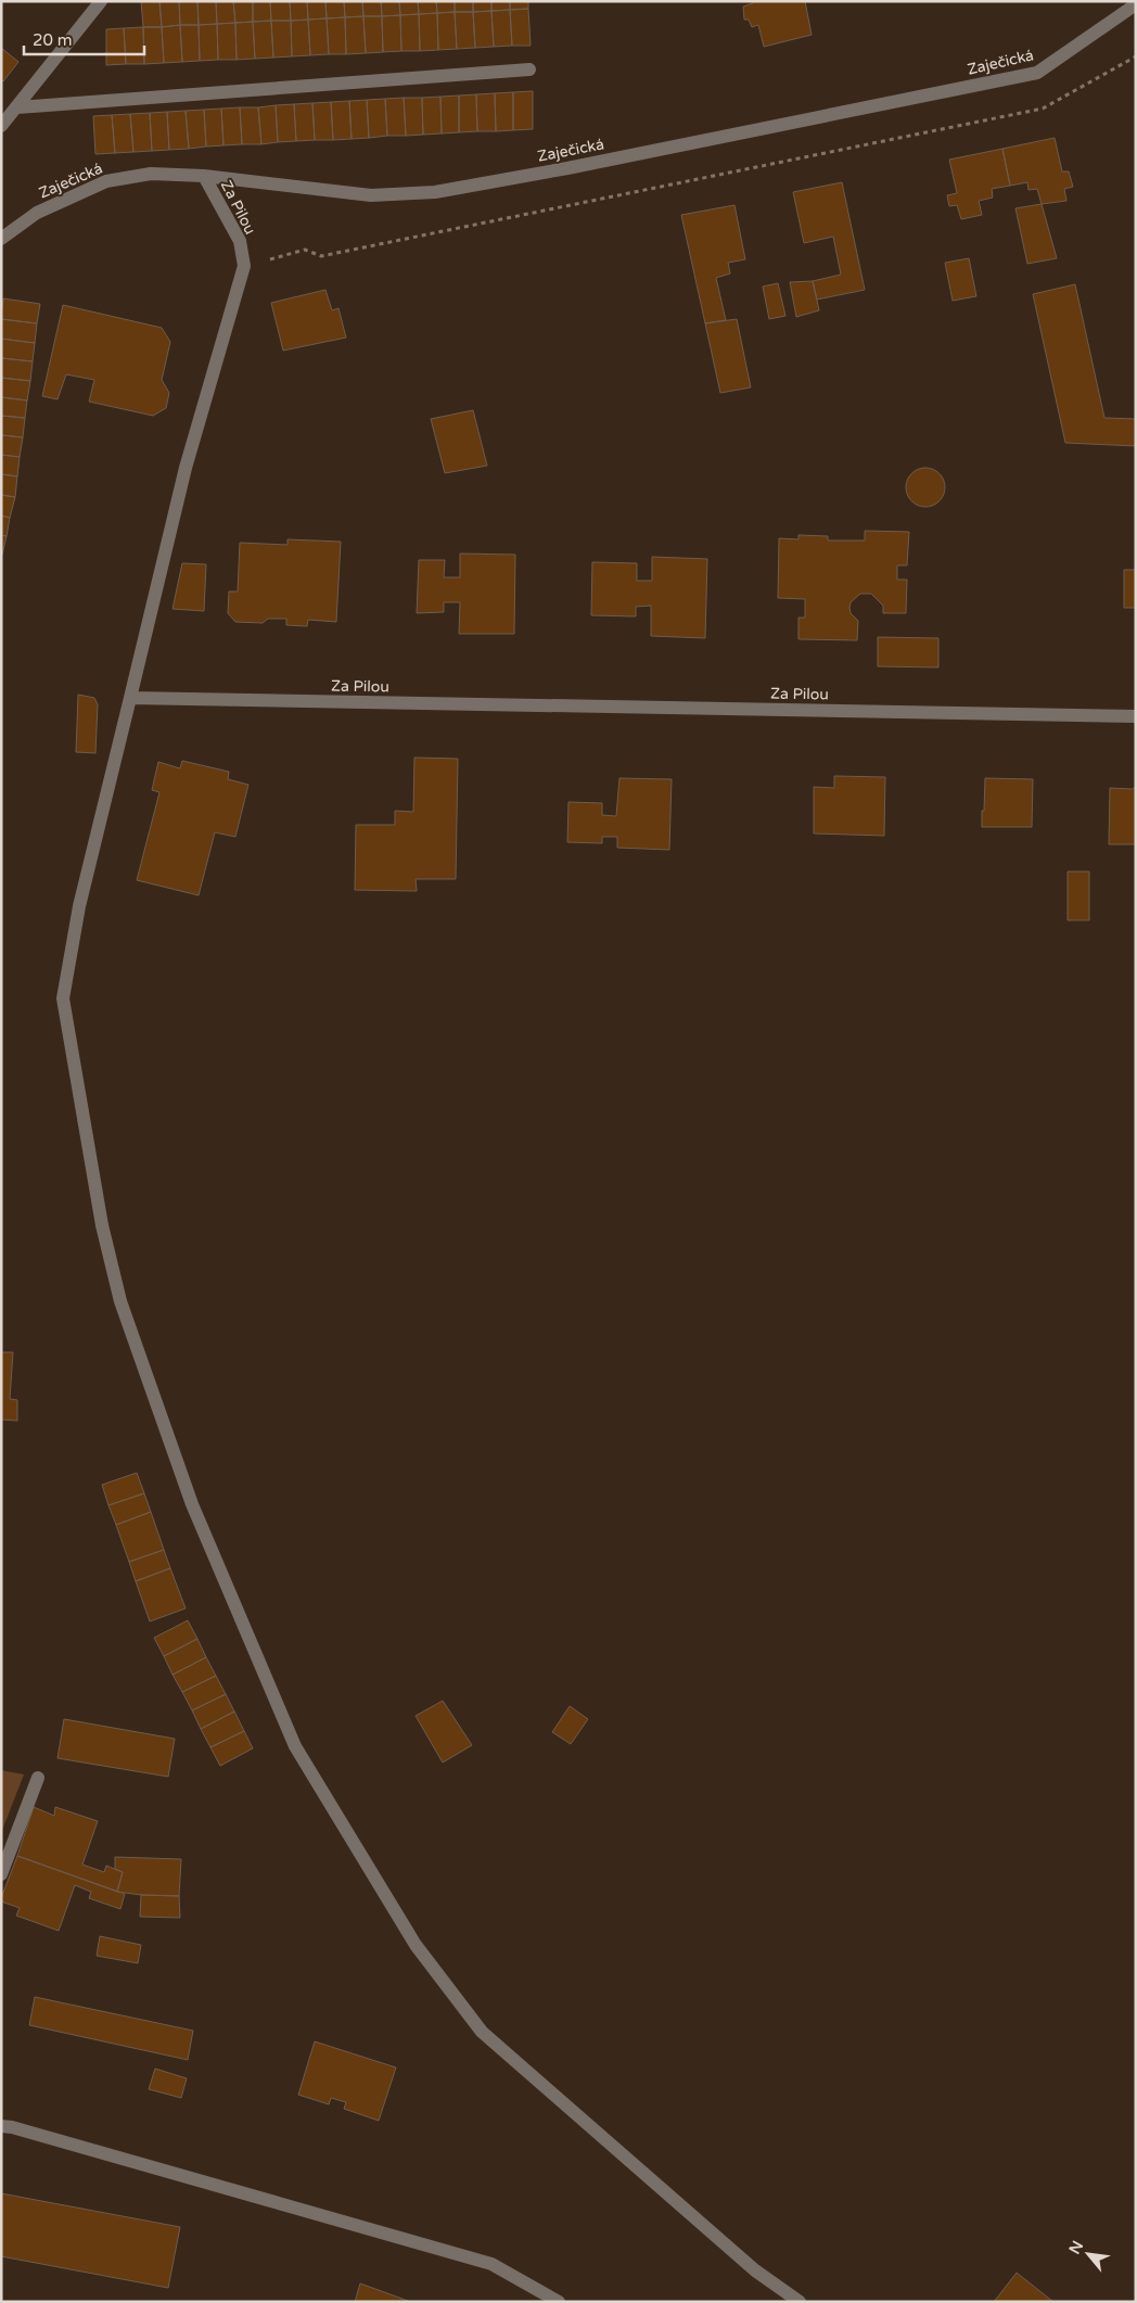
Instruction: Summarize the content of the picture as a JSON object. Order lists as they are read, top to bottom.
{
  "streets": {
    "street": ["Zaječická", "Za Pilou"]
  },
  "crossings": [
    ["Zaječická", "Za Pilou"]
  ],
  "scale_bar": "20 m",
  "north": "top left"
}
